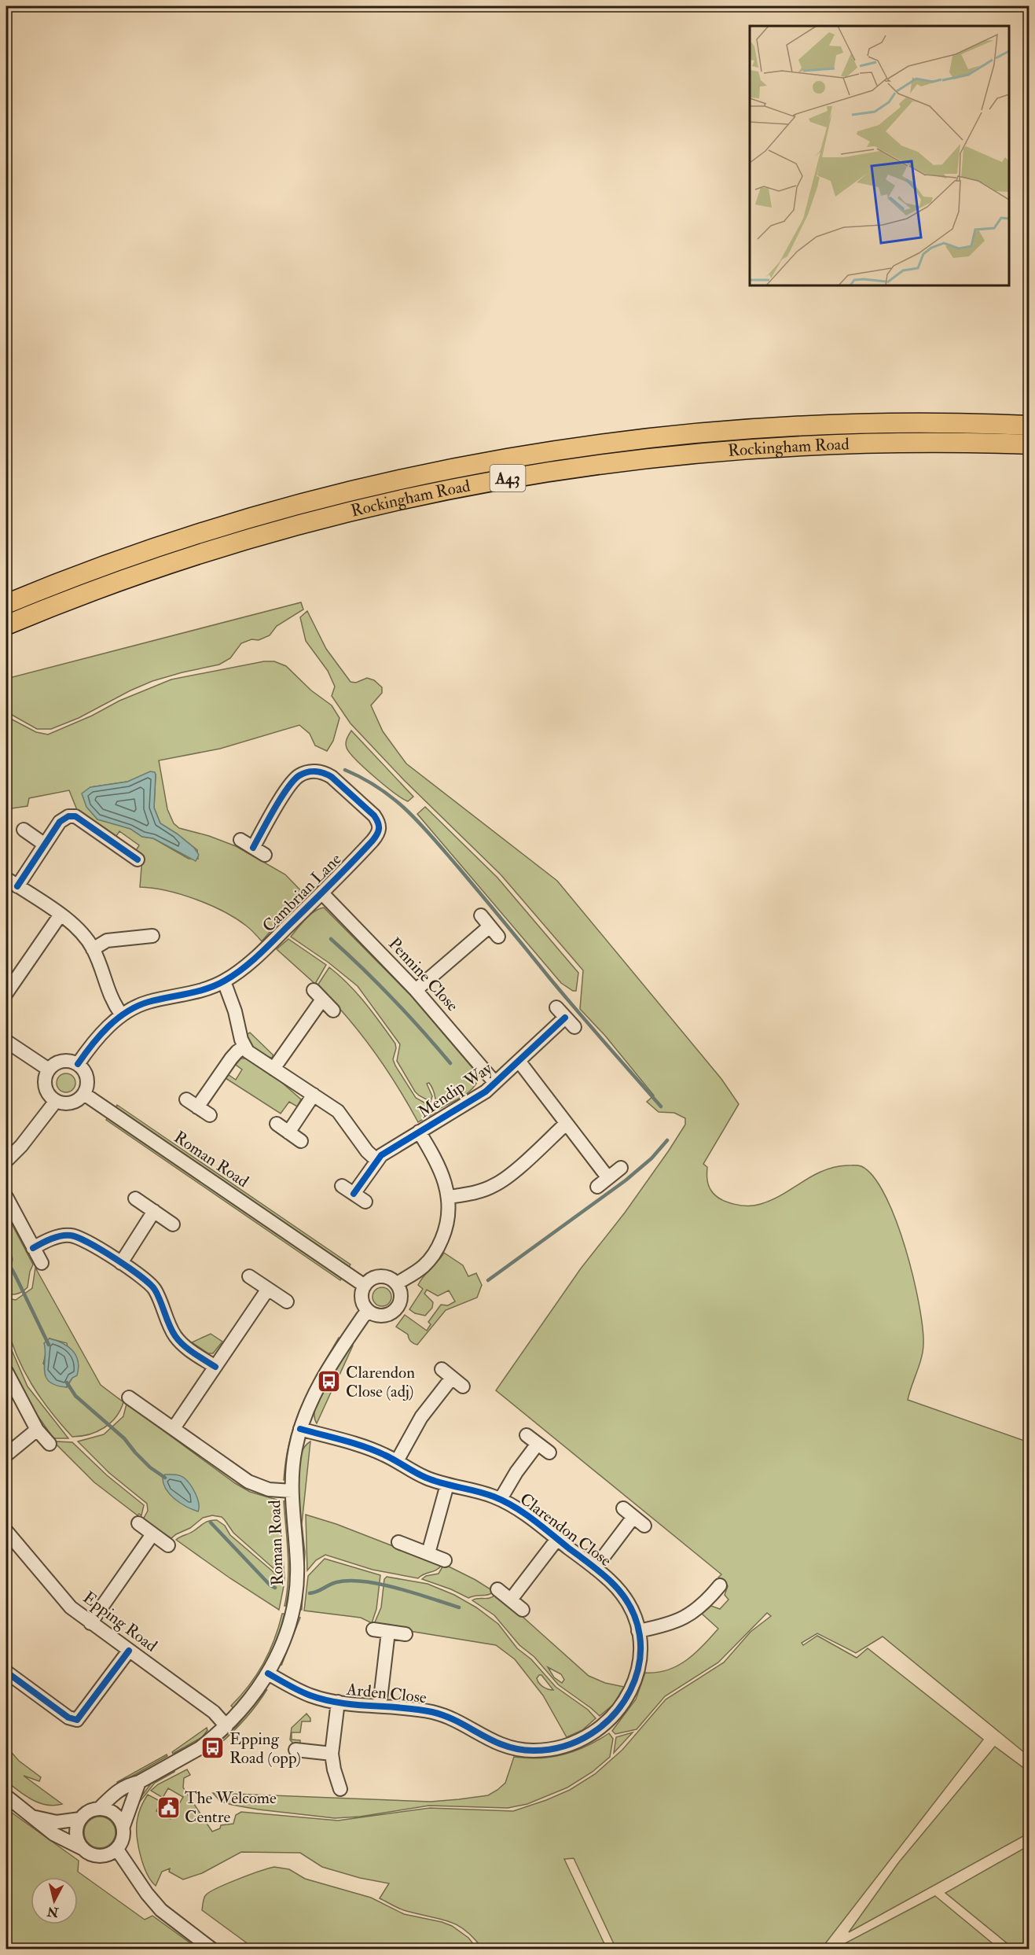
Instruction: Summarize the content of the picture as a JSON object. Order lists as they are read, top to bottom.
{
  "streets": {
    "highway": ["Rockingham Road", "A43"],
    "street": [
      "Cambrian Lane",
      "Pennine Close",
      "Mendip Way",
      "Roman Road",
      "Clarendon Close",
      "Epping Road",
      "Arden Close"
    ]
  },
  "crossings": [
    ["Cambrian Lane", "Pennine Close"],
    ["Cambrian Lane", "Roman Road"],
    ["Pennine Close", "Mendip Way"],
    ["Roman Road", "Clarendon Close"],
    ["Roman Road", "Epping Road"],
    ["Roman Road", "Arden Close"],
    ["Clarendon Close", "Arden Close"]
  ],
  "places": {
    "bus stop": ["Clarendon Close (adj)", "Epping Road (opp)"],
    "public building": ["The Welcome Centre"]
  },
  "north": "bottom"
}
